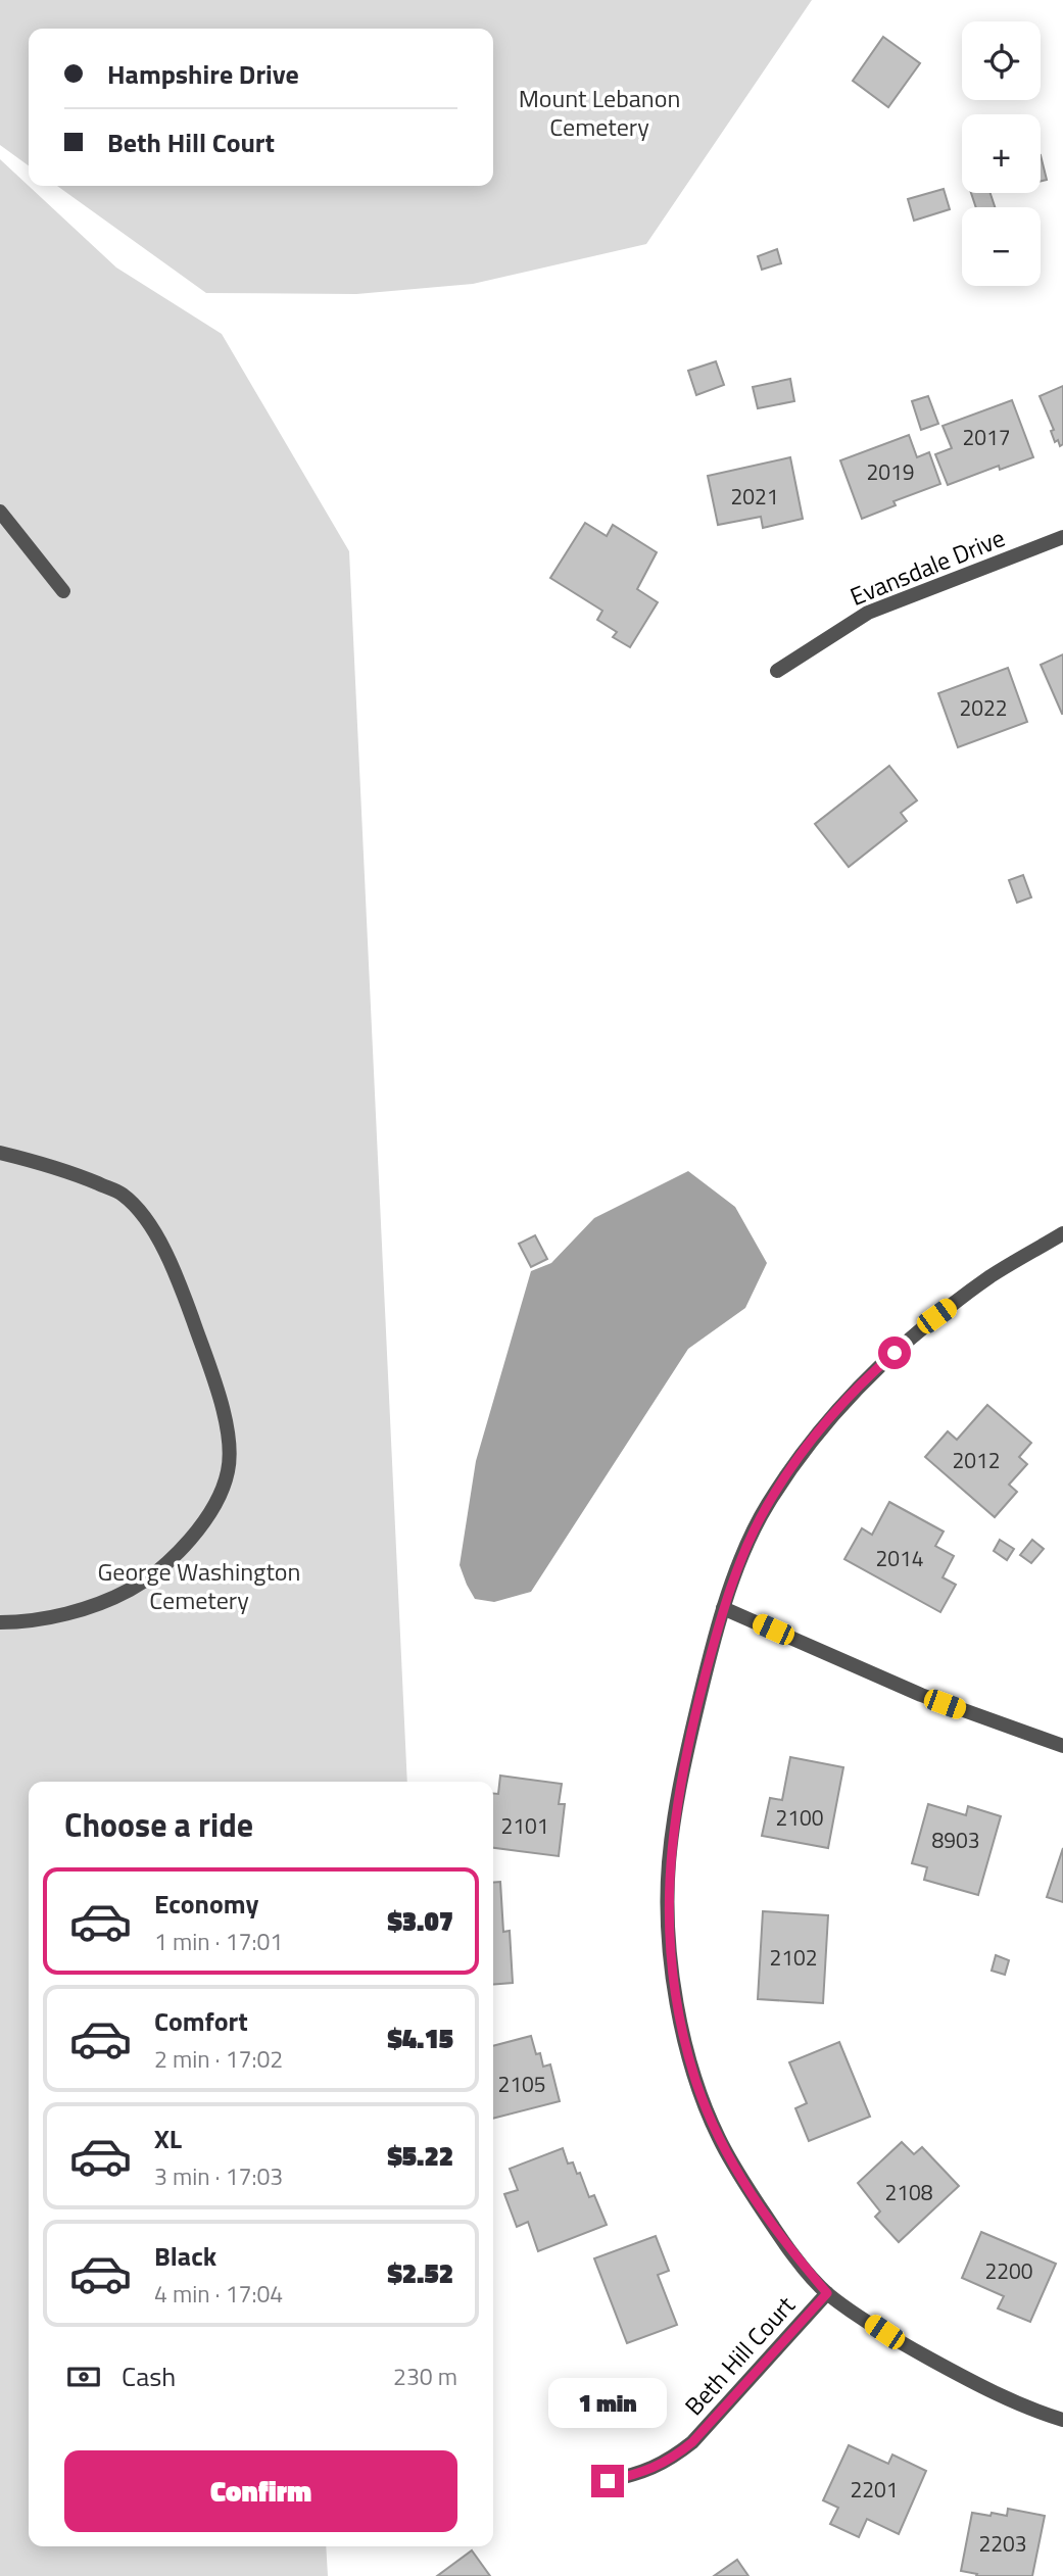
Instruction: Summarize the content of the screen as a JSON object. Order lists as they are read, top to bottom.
{
  "streets": {
    "street": ["Evansdale Drive", "Beth Hill Court"]
  },
  "parks": ["Mount Lebanon Cemetery", "George Washington Cemetery"],
  "house_numbers": [
    "2017",
    "2019",
    "2021",
    "2022",
    "2012",
    "2014",
    "2100",
    "2101",
    "8903",
    "2102",
    "2105",
    "2108",
    "2200",
    "2201",
    "2203"
  ],
  "page": {
    "map_buttons": ["+", "−"],
    "banner": ["Hampshire Drive", "Beth Hill Court"],
    "heading": "Choose a ride",
    "list": [
      {
        "name": "Economy",
        "note": "1 min · 17:01",
        "value": "$3.07"
      },
      {
        "name": "Comfort",
        "note": "2 min · 17:02",
        "value": "$4.15"
      },
      {
        "name": "XL",
        "note": "3 min · 17:03",
        "value": "$5.22"
      },
      {
        "name": "Black",
        "note": "4 min · 17:04",
        "value": "$2.52"
      }
    ],
    "pay": ["Cash", "230 m"],
    "bubble": "1 min",
    "buttons": "Confirm"
  }
}
